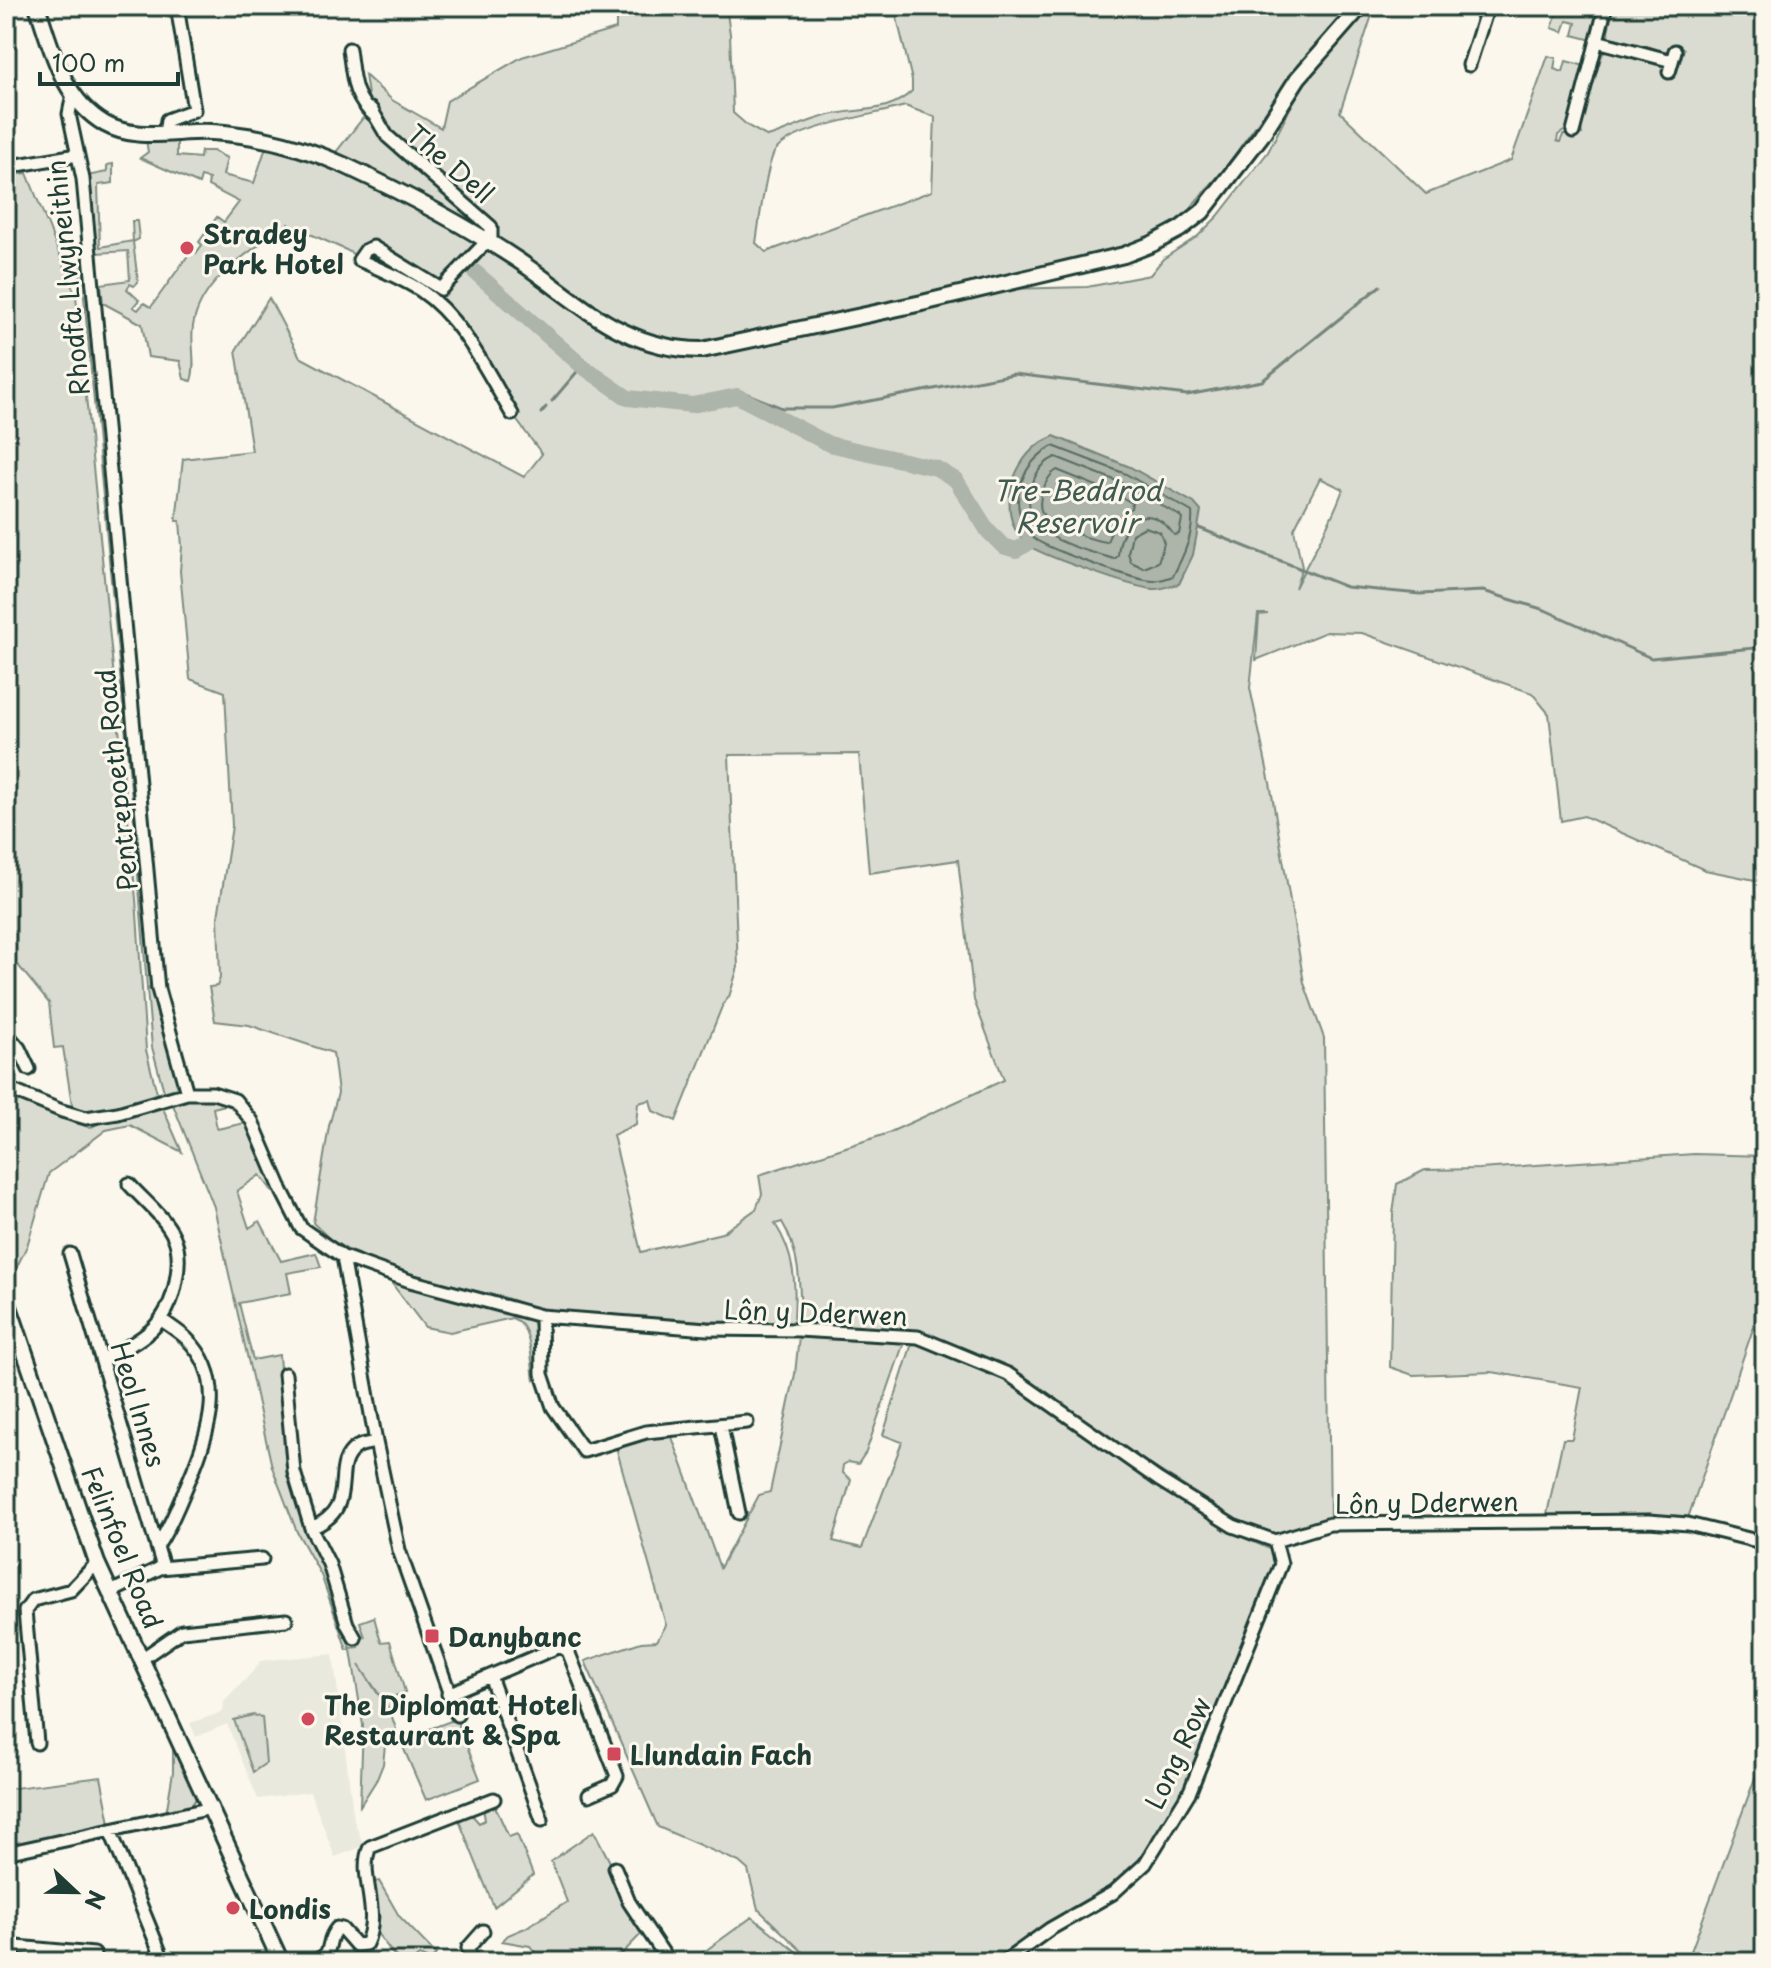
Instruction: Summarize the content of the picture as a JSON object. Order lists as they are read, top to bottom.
{
  "streets": {
    "main road": ["Felinfoel Road"],
    "street": [
      "The Dell",
      "Rhodfa Llwyneithin",
      "Pentrepoeth Road",
      "Lôn y Dderwen",
      "Heol Innes",
      "Long Row"
    ]
  },
  "crossings": [
    ["Rhodfa Llwyneithin", "Pentrepoeth Road"],
    ["Pentrepoeth Road", "Lôn y Dderwen"],
    ["Lôn y Dderwen", "Long Row"]
  ],
  "water": ["Tre-Beddrod Reservoir"],
  "places": {
    "other": ["Stradey Park Hotel", "The Diplomat Hotel Restaurant & Spa", "Londis"],
    "transit": ["Danybanc", "Llundain Fach"]
  },
  "scale_bar": "100 m",
  "north": "right"
}
